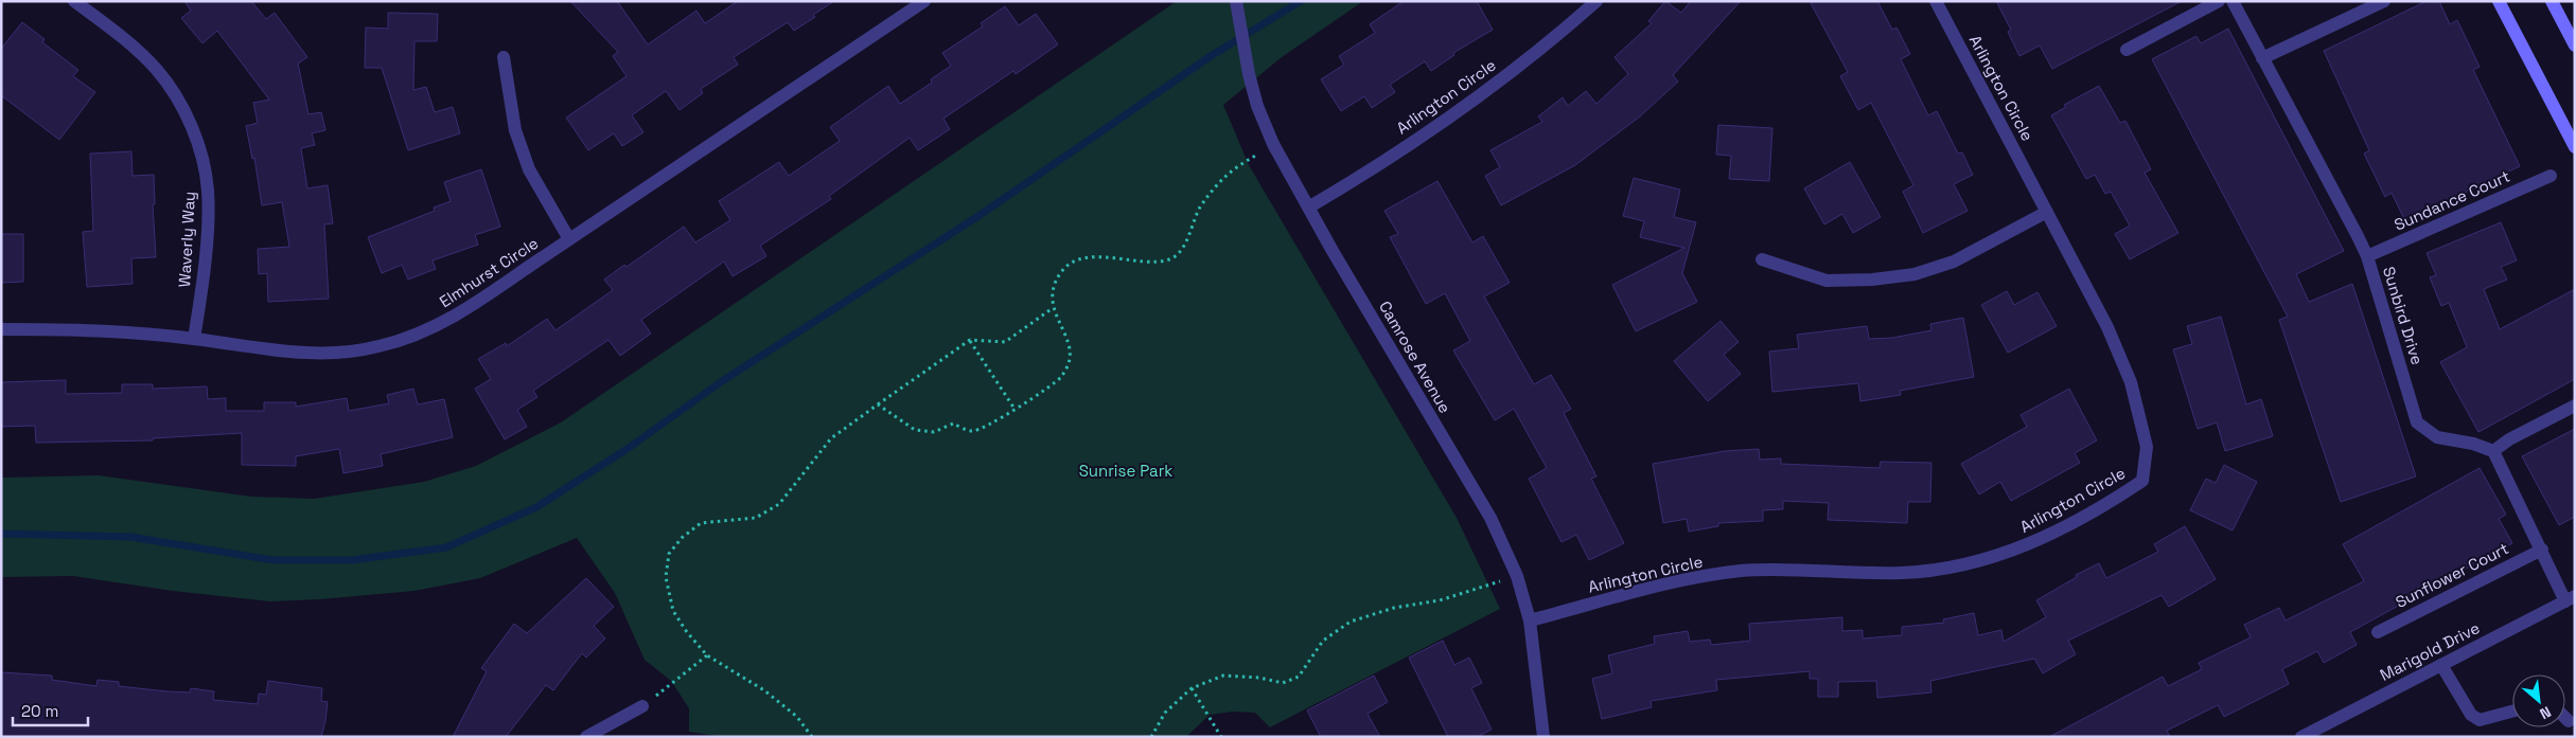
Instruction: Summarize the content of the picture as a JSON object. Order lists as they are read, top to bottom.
{
  "streets": {
    "street": [
      "Arlington Circle",
      "Sundance Court",
      "Waverly Way",
      "Elmhurst Circle",
      "Sunbird Drive",
      "Camrose Avenue",
      "Sunflower Court",
      "Marigold Drive"
    ]
  },
  "crossings": [
    ["Arlington Circle", "Camrose Avenue"],
    ["Sundance Court", "Sunbird Drive"],
    ["Waverly Way", "Elmhurst Circle"]
  ],
  "parks": ["Sunrise Park"],
  "scale_bar": "20 m",
  "north": "bottom right"
}
